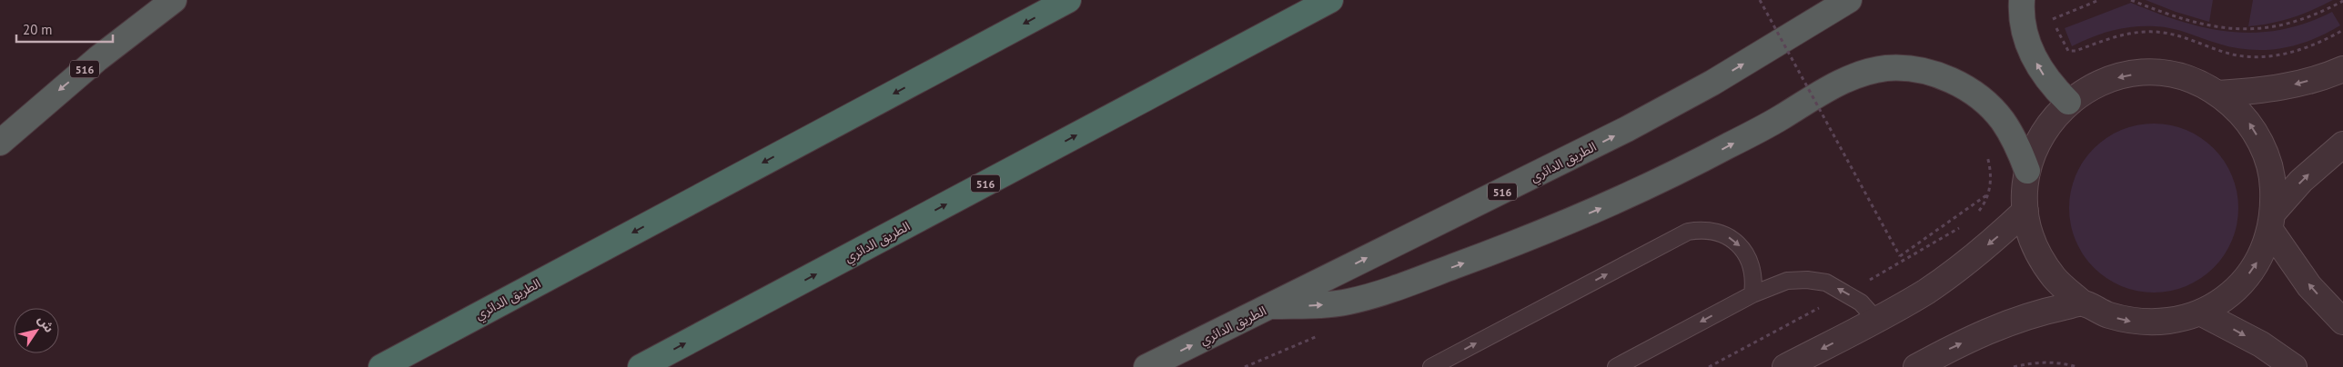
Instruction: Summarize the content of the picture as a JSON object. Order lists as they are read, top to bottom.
{
  "streets": {
    "highway": ["516", "الطريق الدائري"]
  },
  "scale_bar": "20 m",
  "north": "top right"
}
